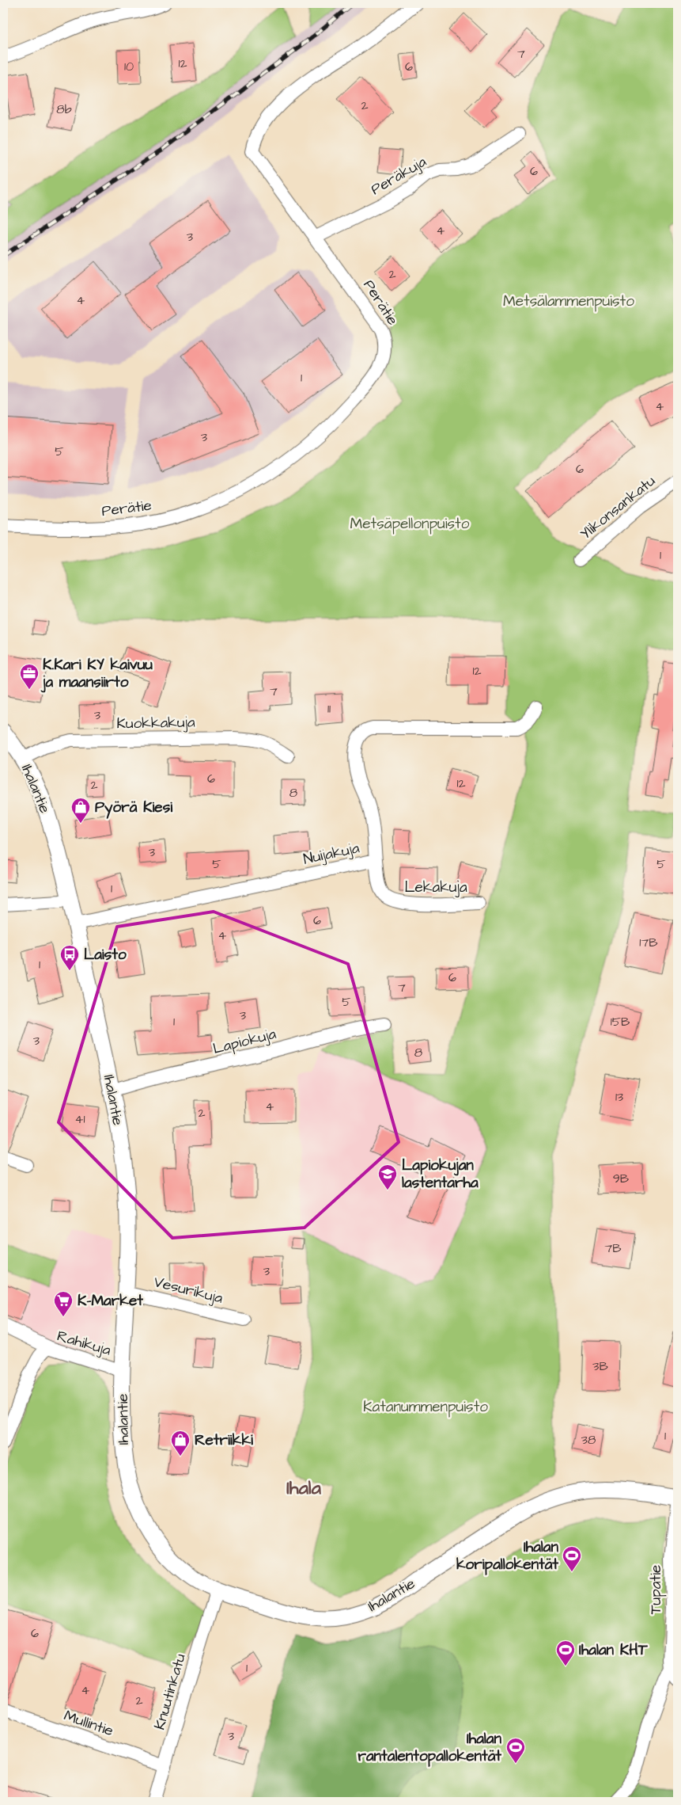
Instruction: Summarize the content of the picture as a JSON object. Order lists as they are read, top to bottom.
{
  "streets": {
    "street": [
      "Peräkuja",
      "Perätie",
      "Ylikonsankatu",
      "Kuokkakuja",
      "Ihalantie",
      "Nuijakuja",
      "Lekakuja",
      "Lapiokuja",
      "Vesurikuja",
      "Rahikuja",
      "Tupatie",
      "Knuutinkatu",
      "Mullintie"
    ]
  },
  "crossings": [
    ["Peräkuja", "Perätie"],
    ["Kuokkakuja", "Ihalantie"],
    ["Ihalantie", "Nuijakuja"],
    ["Ihalantie", "Lapiokuja"],
    ["Ihalantie", "Vesurikuja"],
    ["Ihalantie", "Rahikuja"],
    ["Ihalantie", "Tupatie"],
    ["Ihalantie", "Knuutinkatu"],
    ["Nuijakuja", "Lekakuja"],
    ["Knuutinkatu", "Mullintie"]
  ],
  "districts": ["Ihala"],
  "parks": ["Metsälammenpuisto", "Metsäpellonpuisto", "Katanummenpuisto"],
  "places": {
    "office": ["K.Kari KY kaivuu ja maansiirto"],
    "shop": ["Pyörä Kiesi", "Retriikki"],
    "bus stop": ["Laisto"],
    "school or university": ["Lapiokujan lastentarha"],
    "supermarket": ["K-Market"],
    "sports": ["Ihalan koripallokentät", "Ihalan KHT", "Ihalan rantalentopallokentät"]
  },
  "house_numbers": [
    "7",
    "12",
    "10",
    "6",
    "2",
    "8b",
    "6",
    "4",
    "3",
    "2",
    "4",
    "1",
    "4",
    "3",
    "5",
    "6",
    "1",
    "12",
    "7",
    "11",
    "3",
    "6",
    "12",
    "2",
    "8",
    "3",
    "5",
    "5",
    "1",
    "6",
    "4",
    "17B",
    "1",
    "6",
    "7",
    "5",
    "3",
    "1",
    "15B",
    "3",
    "8",
    "13",
    "4",
    "2",
    "41",
    "9B",
    "7B",
    "3",
    "3B",
    "1",
    "38",
    "6",
    "1",
    "4",
    "2",
    "3"
  ]
}
